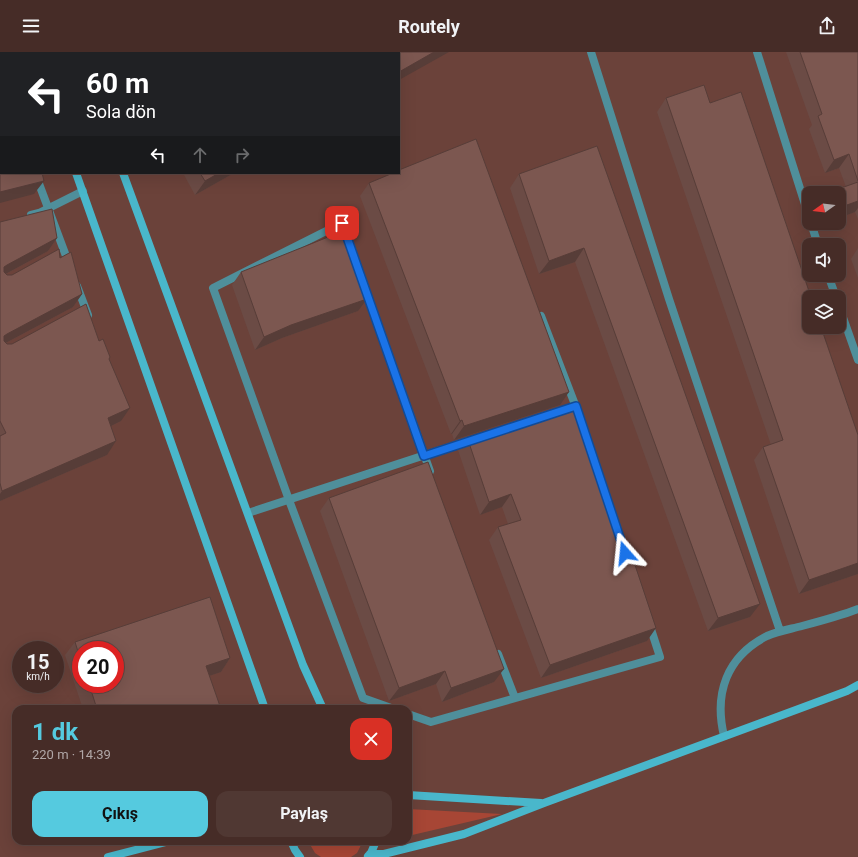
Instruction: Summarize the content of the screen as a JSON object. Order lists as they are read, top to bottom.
{
  "north": "left",
  "page": {
    "header": "Routely",
    "turn": ["60 m", "Sola dön"],
    "speed": "15 km/h",
    "limit": "20",
    "heading": ["1 dk", "220 m · 14:39"],
    "buttons": ["Çıkış", "Paylaş"]
  }
}
